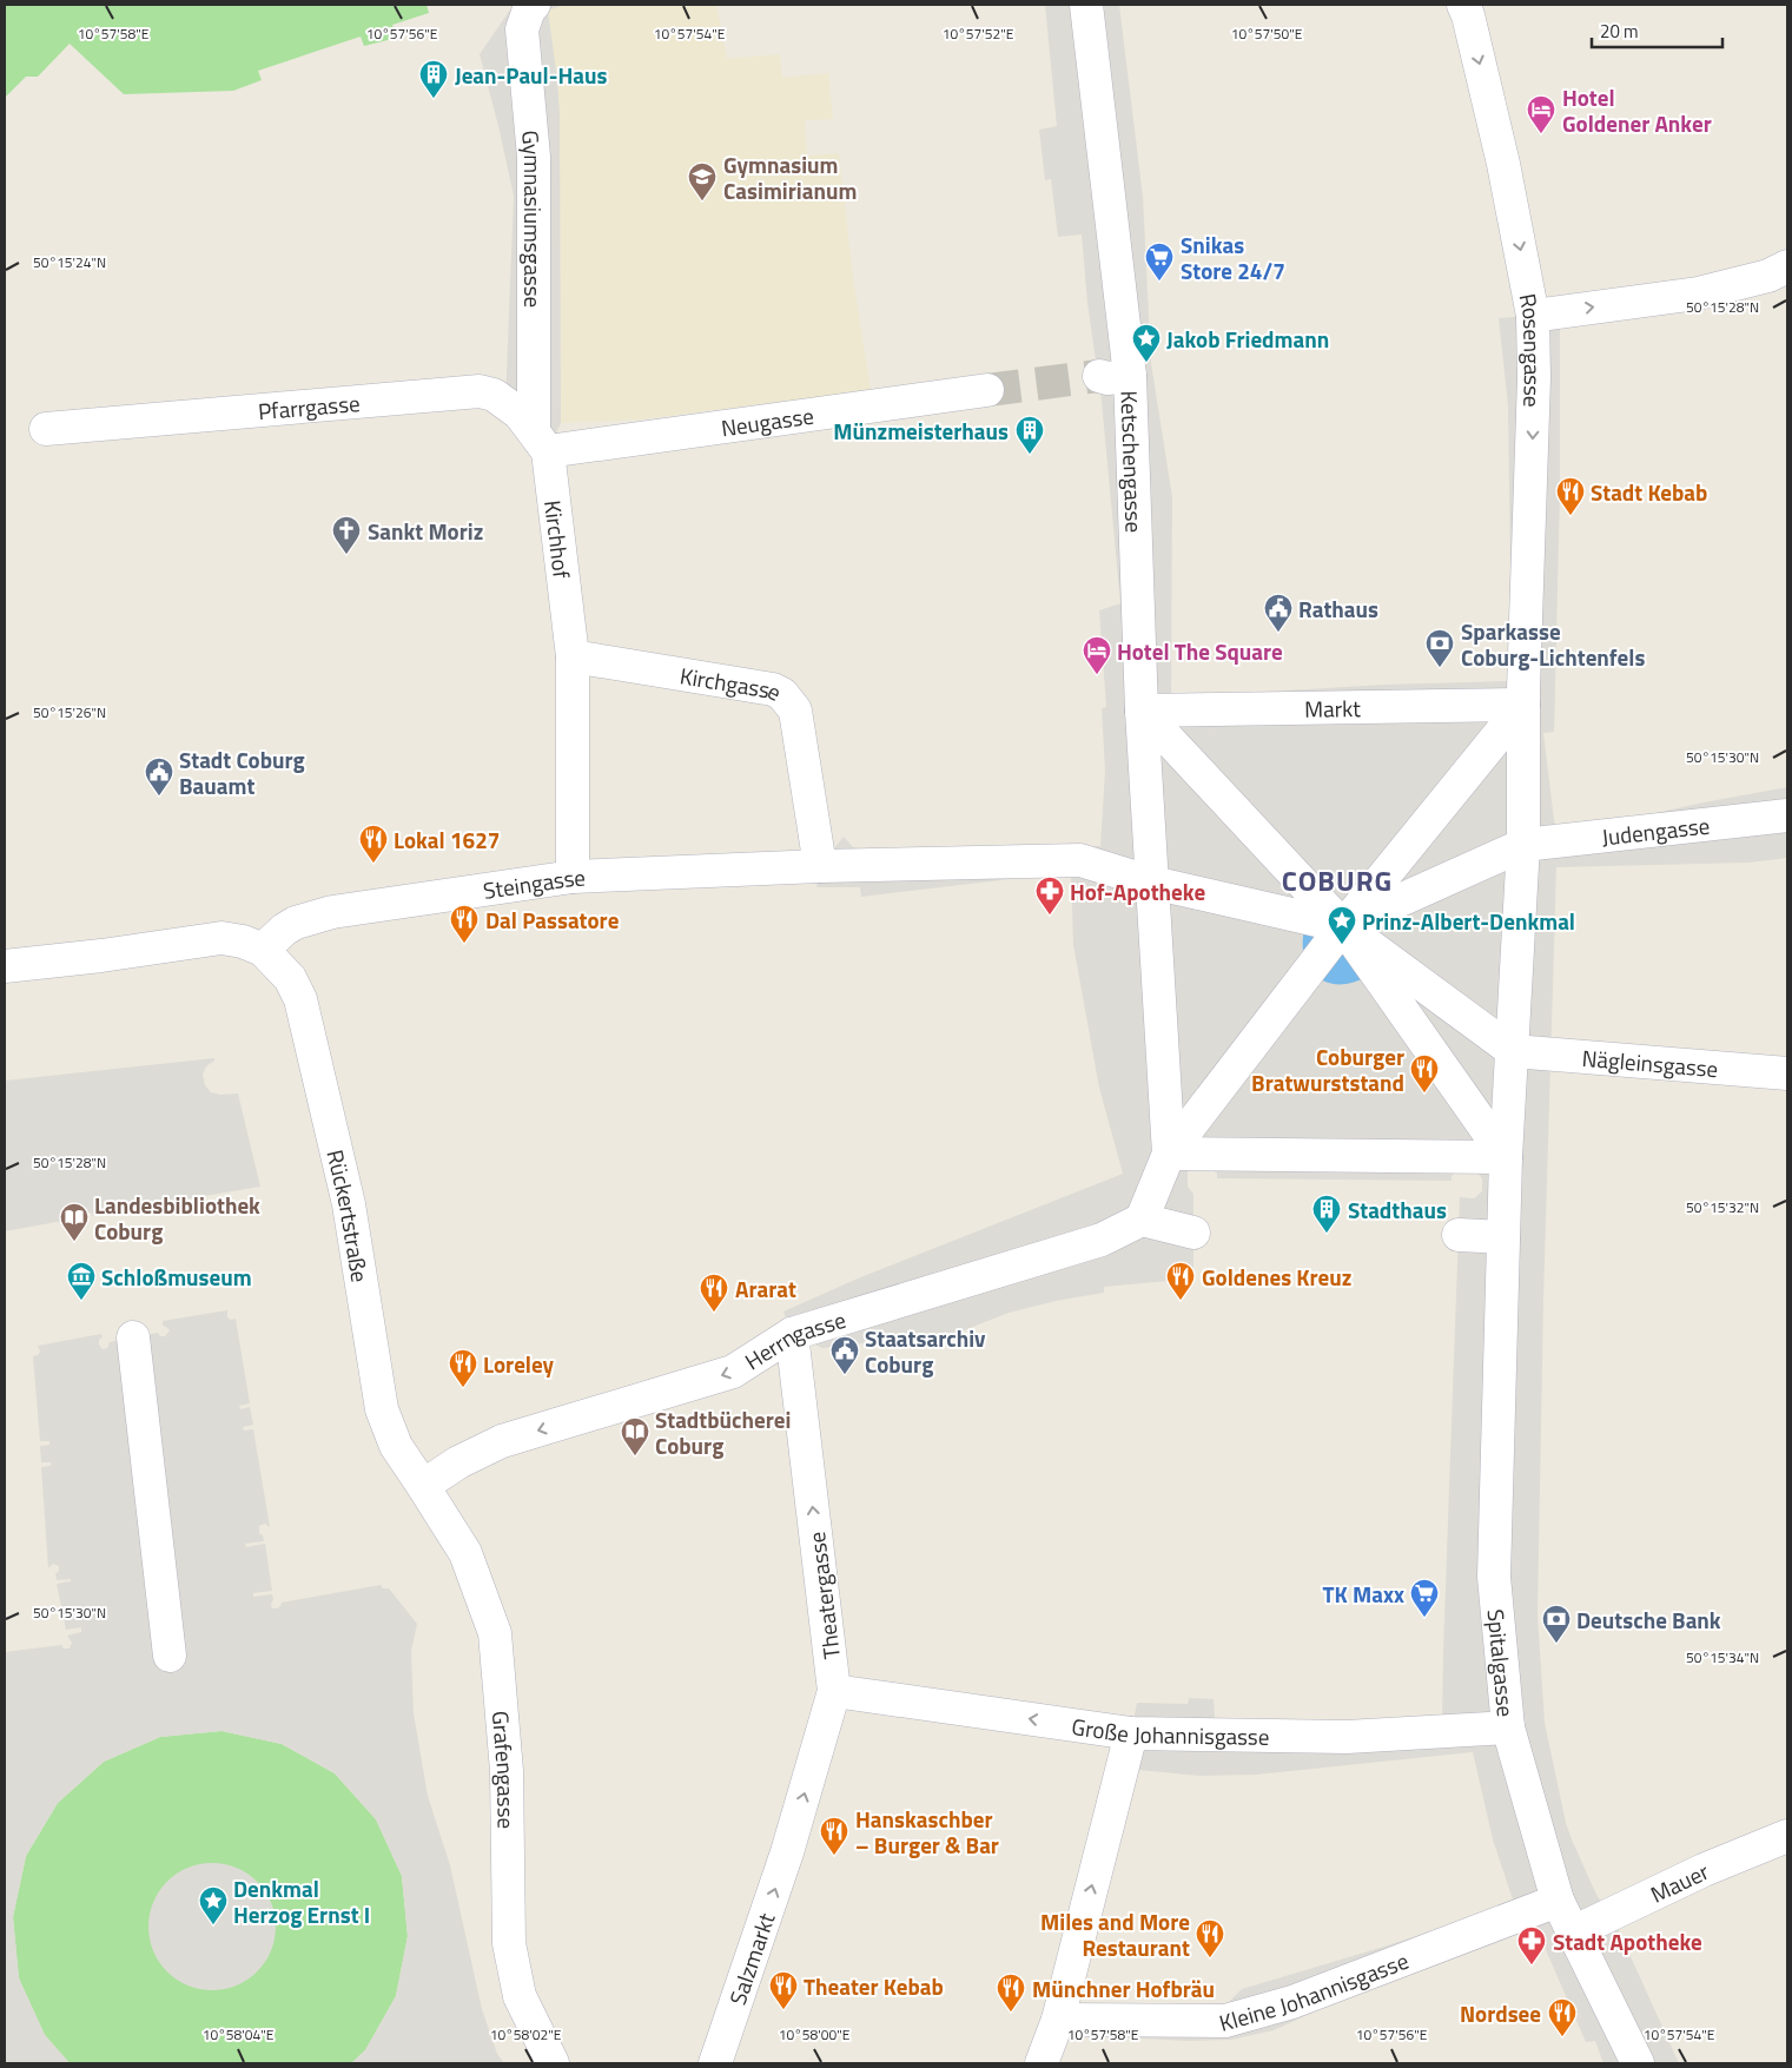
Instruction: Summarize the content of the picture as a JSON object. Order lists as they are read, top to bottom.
{
  "streets": {
    "street": [
      "Gymnasiumsgasse",
      "Rosengasse",
      "Pfarrgasse",
      "Neugasse",
      "Ketschengasse",
      "Kirchhof",
      "Kirchgasse",
      "Markt",
      "Judengasse",
      "Steingasse",
      "Nägleinsgasse",
      "Rückertstraße",
      "Herrngasse",
      "Theatergasse",
      "Spitalgasse",
      "Große Johannisgasse",
      "Grafengasse",
      "Mauer",
      "Salzmarkt",
      "Kleine Johannisgasse"
    ]
  },
  "crossings": [
    ["Gymnasiumsgasse", "Pfarrgasse"],
    ["Gymnasiumsgasse", "Neugasse"],
    ["Gymnasiumsgasse", "Kirchhof"],
    ["Rosengasse", "Markt"],
    ["Pfarrgasse", "Neugasse"],
    ["Pfarrgasse", "Kirchhof"],
    ["Neugasse", "Kirchhof"],
    ["Ketschengasse", "Markt"],
    ["Kirchhof", "Kirchgasse"],
    ["Kirchhof", "Steingasse"],
    ["Kirchgasse", "Steingasse"],
    ["Steingasse", "Rückertstraße"],
    ["Rückertstraße", "Herrngasse"],
    ["Rückertstraße", "Grafengasse"],
    ["Herrngasse", "Theatergasse"],
    ["Herrngasse", "Grafengasse"],
    ["Theatergasse", "Große Johannisgasse"],
    ["Theatergasse", "Salzmarkt"],
    ["Spitalgasse", "Große Johannisgasse"],
    ["Spitalgasse", "Mauer"],
    ["Spitalgasse", "Kleine Johannisgasse"]
  ],
  "one_way": [
    "Rosengasse",
    "Herrngasse",
    "Theatergasse",
    "Große Johannisgasse",
    "Salzmarkt"
  ],
  "districts": ["COBURG"],
  "places": {
    "building": ["Jean-Paul-Haus", "Münzmeisterhaus", "Stadthaus"],
    "hotel": ["Hotel Goldener Anker", "Hotel The Square"],
    "school or university": ["Gymnasium Casimirianum"],
    "supermarket": ["Snikas Store 24/7", "TK Maxx"],
    "place": ["Jakob Friedmann", "Prinz-Albert-Denkmal", "Denkmal Herzog Ernst I"],
    "restaurant": [
      "Stadt Kebab",
      "Lokal 1627",
      "Dal Passatore",
      "Coburger Bratwurststand",
      "Goldenes Kreuz",
      "Ararat",
      "Loreley",
      "Hanskaschber – Burger & Bar",
      "Miles and More Restaurant",
      "Theater Kebab",
      "Münchner Hofbräu",
      "Nordsee"
    ],
    "church": ["Sankt Moriz"],
    "public building": ["Rathaus", "Stadt Coburg Bauamt", "Staatsarchiv Coburg"],
    "bank": ["Sparkasse Coburg-Lichtenfels", "Deutsche Bank"],
    "pharmacy": ["Hof-Apotheke", "Stadt Apotheke"],
    "library": ["Landesbibliothek Coburg", "Stadtbücherei Coburg"],
    "museum": ["Schloßmuseum"]
  },
  "scale_bar": "20 m",
  "coordinates": [
    "10°57'58\"E",
    "10°57'56\"E",
    "10°57'54\"E",
    "10°57'52\"E",
    "10°57'50\"E",
    "50°15'24\"N",
    "50°15'28\"N",
    "50°15'26\"N",
    "50°15'30\"N",
    "50°15'32\"N",
    "50°15'34\"N",
    "10°58'04\"E",
    "10°58'02\"E",
    "10°58'00\"E"
  ]
}
